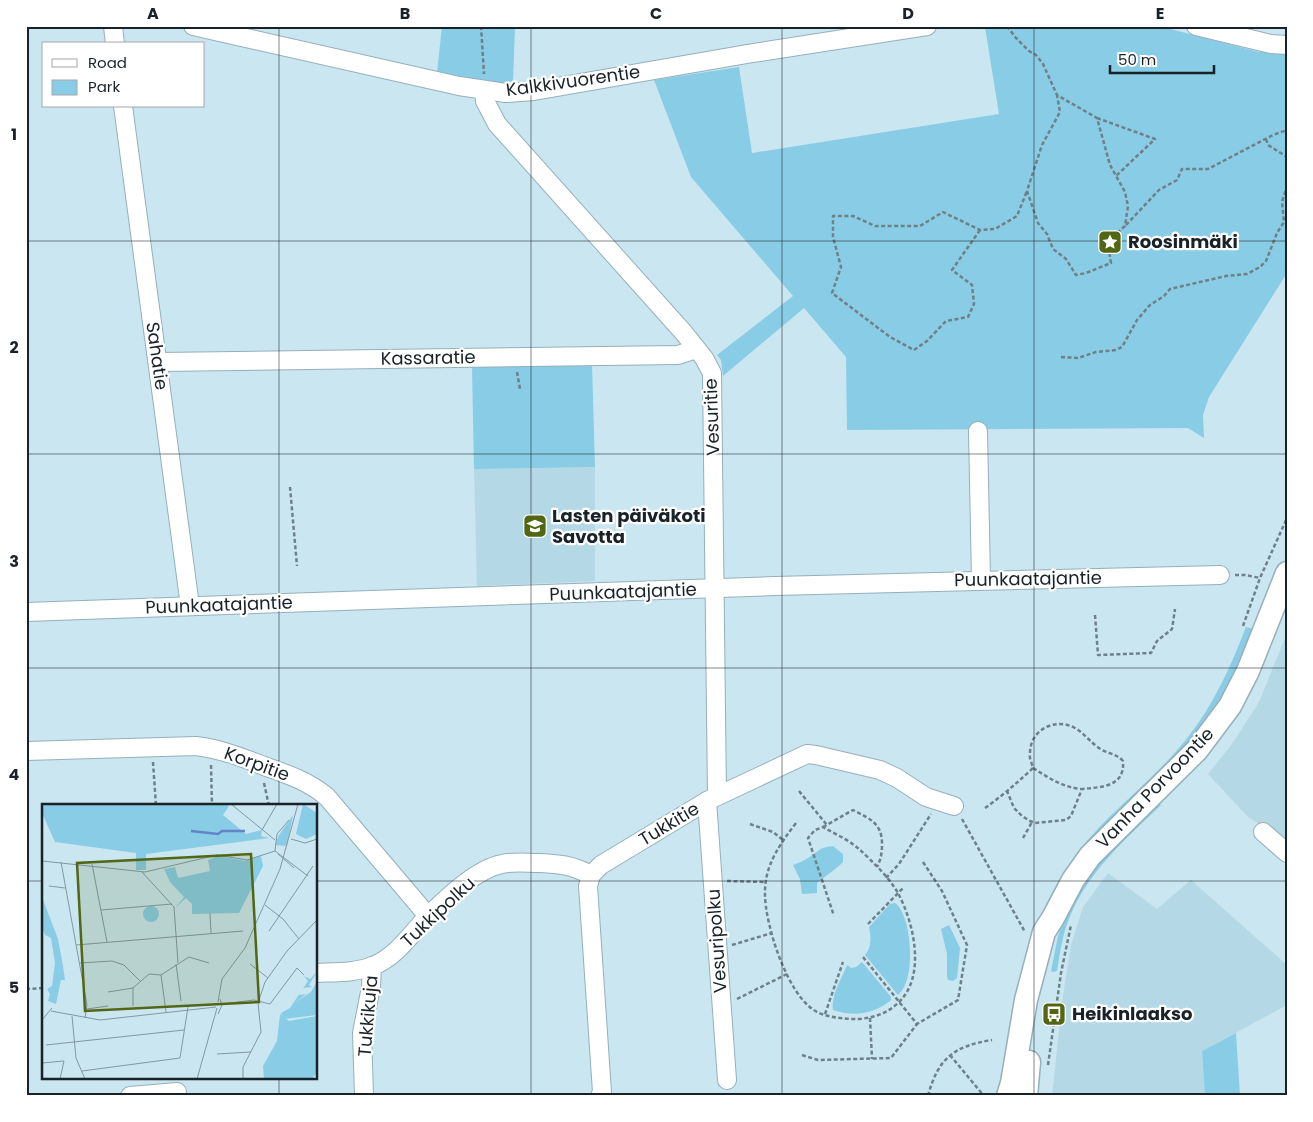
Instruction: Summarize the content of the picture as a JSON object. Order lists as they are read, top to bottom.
{
  "streets": {
    "main road": ["Vanha Porvoontie"],
    "street": [
      "Kalkkivuorentie",
      "Sahatie",
      "Kassaratie",
      "Vesuritie",
      "Puunkaatajantie",
      "Korpitie",
      "Tukkitie",
      "Tukkipolku",
      "Vesuripolku",
      "Tukkikuja"
    ]
  },
  "crossings": [
    ["Kalkkivuorentie", "Vesuritie"],
    ["Sahatie", "Kassaratie"],
    ["Sahatie", "Puunkaatajantie"],
    ["Kassaratie", "Vesuritie"],
    ["Vesuritie", "Puunkaatajantie"],
    ["Vesuritie", "Tukkitie"],
    ["Vesuritie", "Vesuripolku"],
    ["Korpitie", "Tukkipolku"],
    ["Tukkitie", "Tukkipolku"],
    ["Tukkitie", "Vesuripolku"],
    ["Tukkipolku", "Tukkikuja"]
  ],
  "places": {
    "place": ["Roosinmäki"],
    "school or university": ["Lasten päiväkoti Savotta"],
    "bus stop": ["Heikinlaakso"]
  },
  "legend": ["Road", "Park"],
  "scale_bar": "50 m",
  "grid": {
    "columns": [
      "A",
      "B",
      "C",
      "D",
      "E"
    ],
    "rows": [
      "1",
      "2",
      "3",
      "4",
      "5"
    ]
  }
}
